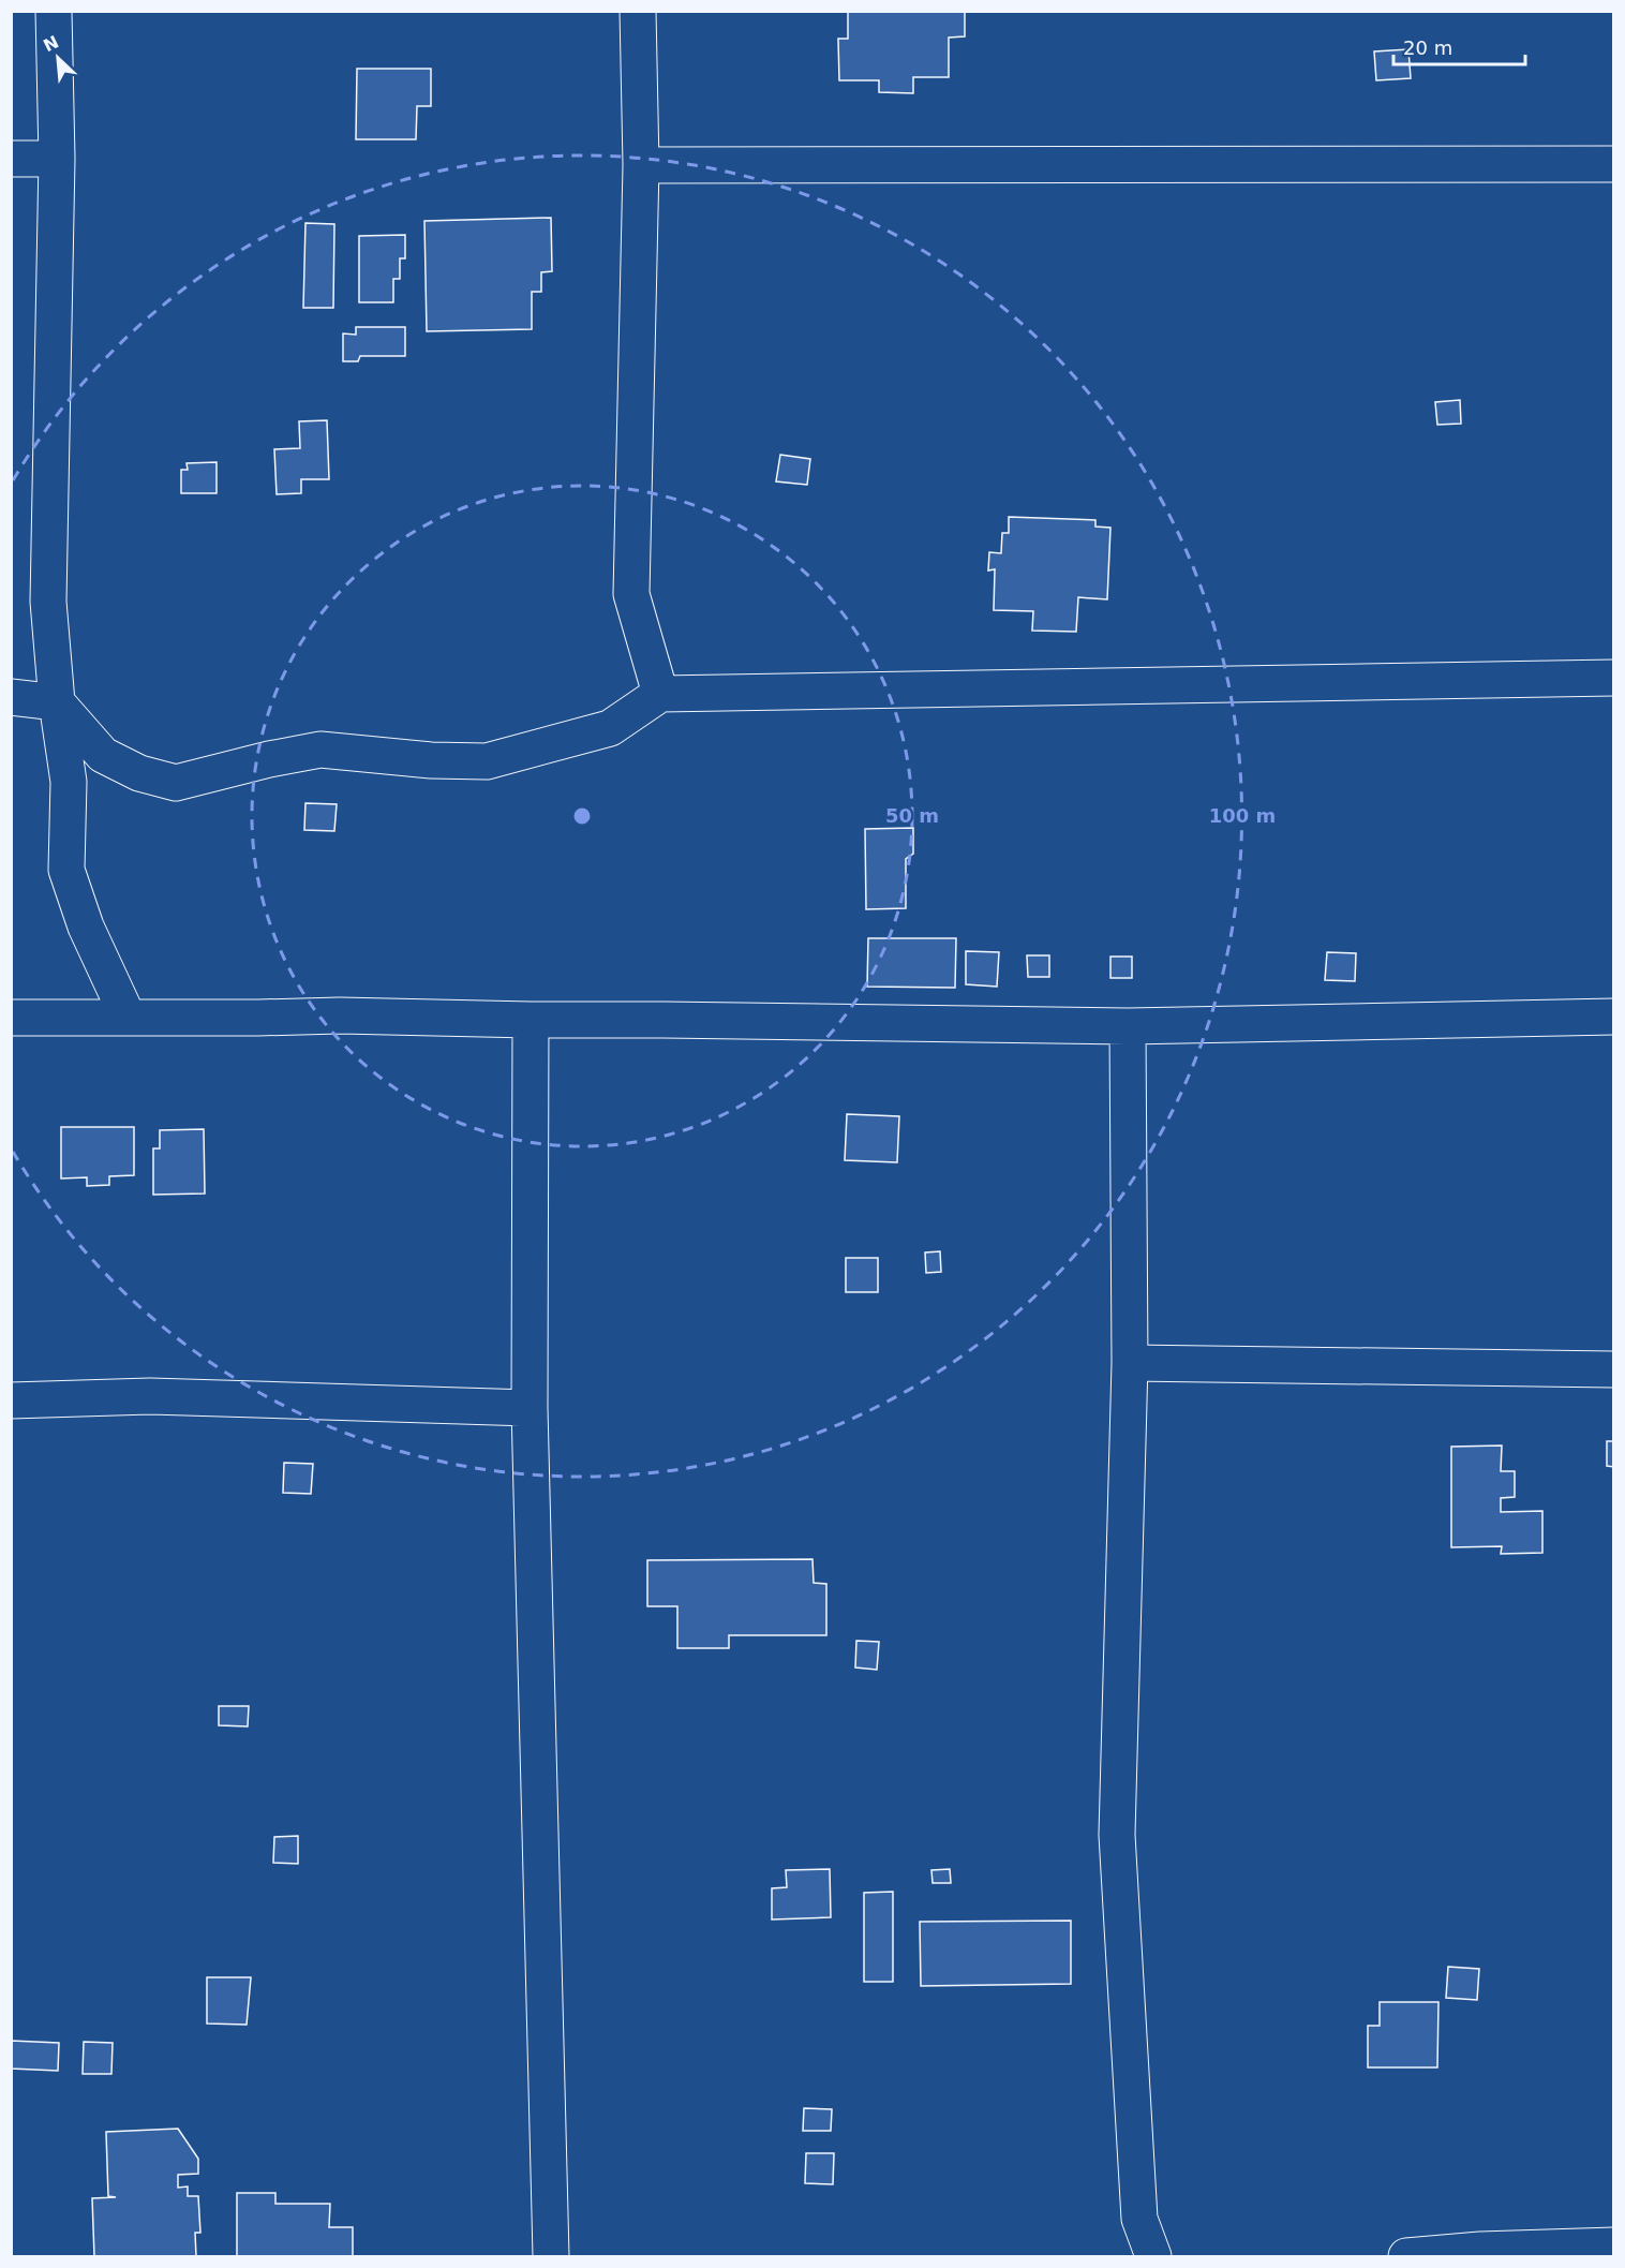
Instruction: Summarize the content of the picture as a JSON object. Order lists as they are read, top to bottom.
{
  "scale_bar": "20 m",
  "north": "top left",
  "rings": ["50 m", "100 m"]
}
